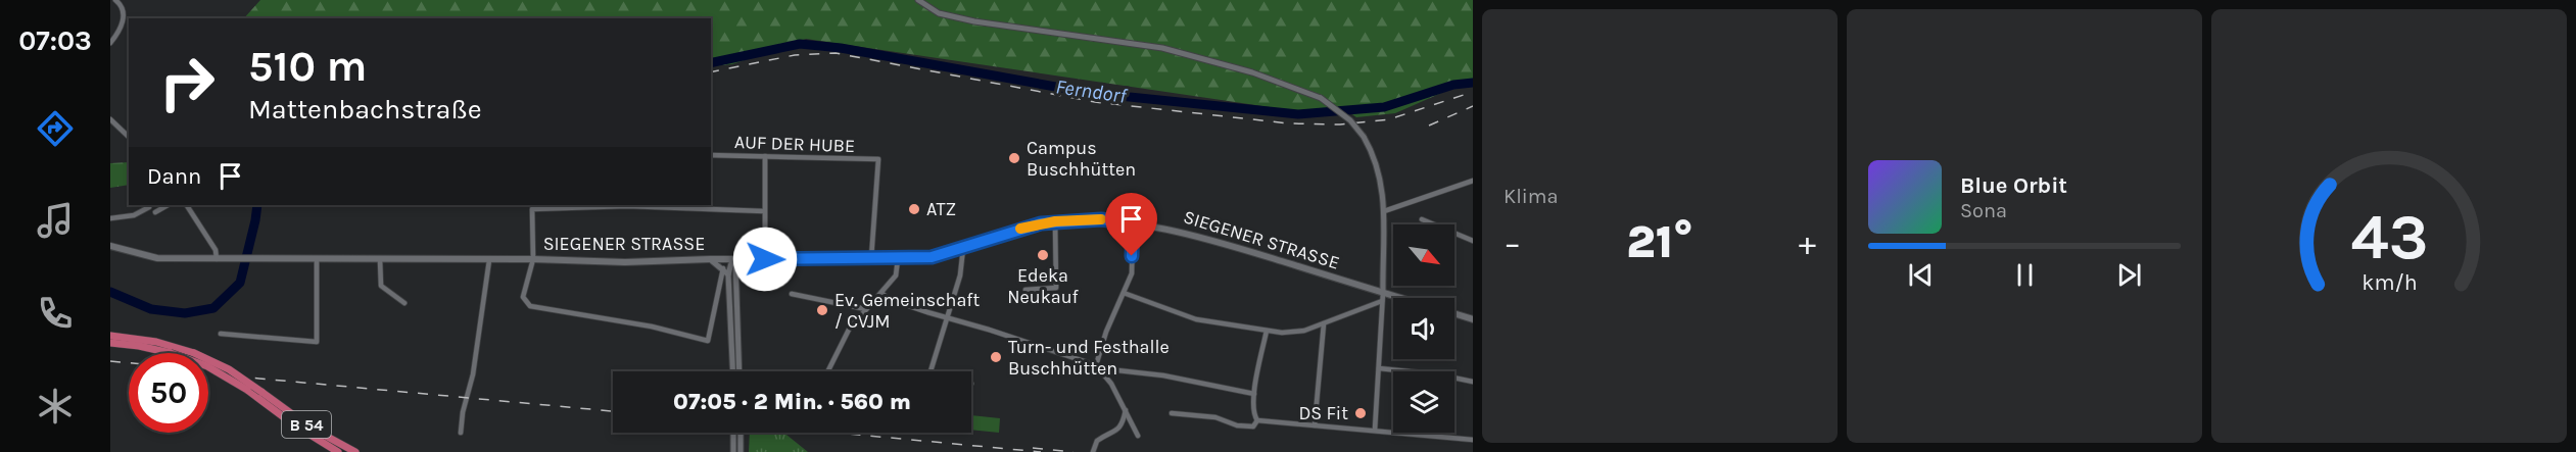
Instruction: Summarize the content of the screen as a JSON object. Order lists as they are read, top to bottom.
{
  "streets": {
    "highway": ["B 54"],
    "main road": ["SIEGENER STRASSE"],
    "street": ["AUF DER HUBE"]
  },
  "crossings": [
    ["AUF DER HUBE", "SIEGENER STRASSE"]
  ],
  "water": ["Ferndorf"],
  "places": [
    "Campus Buschhütten",
    "ATZ",
    "Edeka Neukauf",
    "Ev. Gemeinschaft / CVJM",
    "Turn- und Festhalle Buschhütten",
    "DS Fit"
  ],
  "north": "bottom right",
  "page": {
    "tabs": "07:03",
    "tile": "Klima",
    "turn": ["510 m", "Mattenbachstraße"],
    "then": "Dann",
    "song": ["Blue Orbit", "Sona"],
    "heat": ["−", "21°", "+"],
    "limit": "50",
    "trip": "07:05 · 2 Min. · 560 m",
    "gauge": ["43", "km/h"]
  }
}
